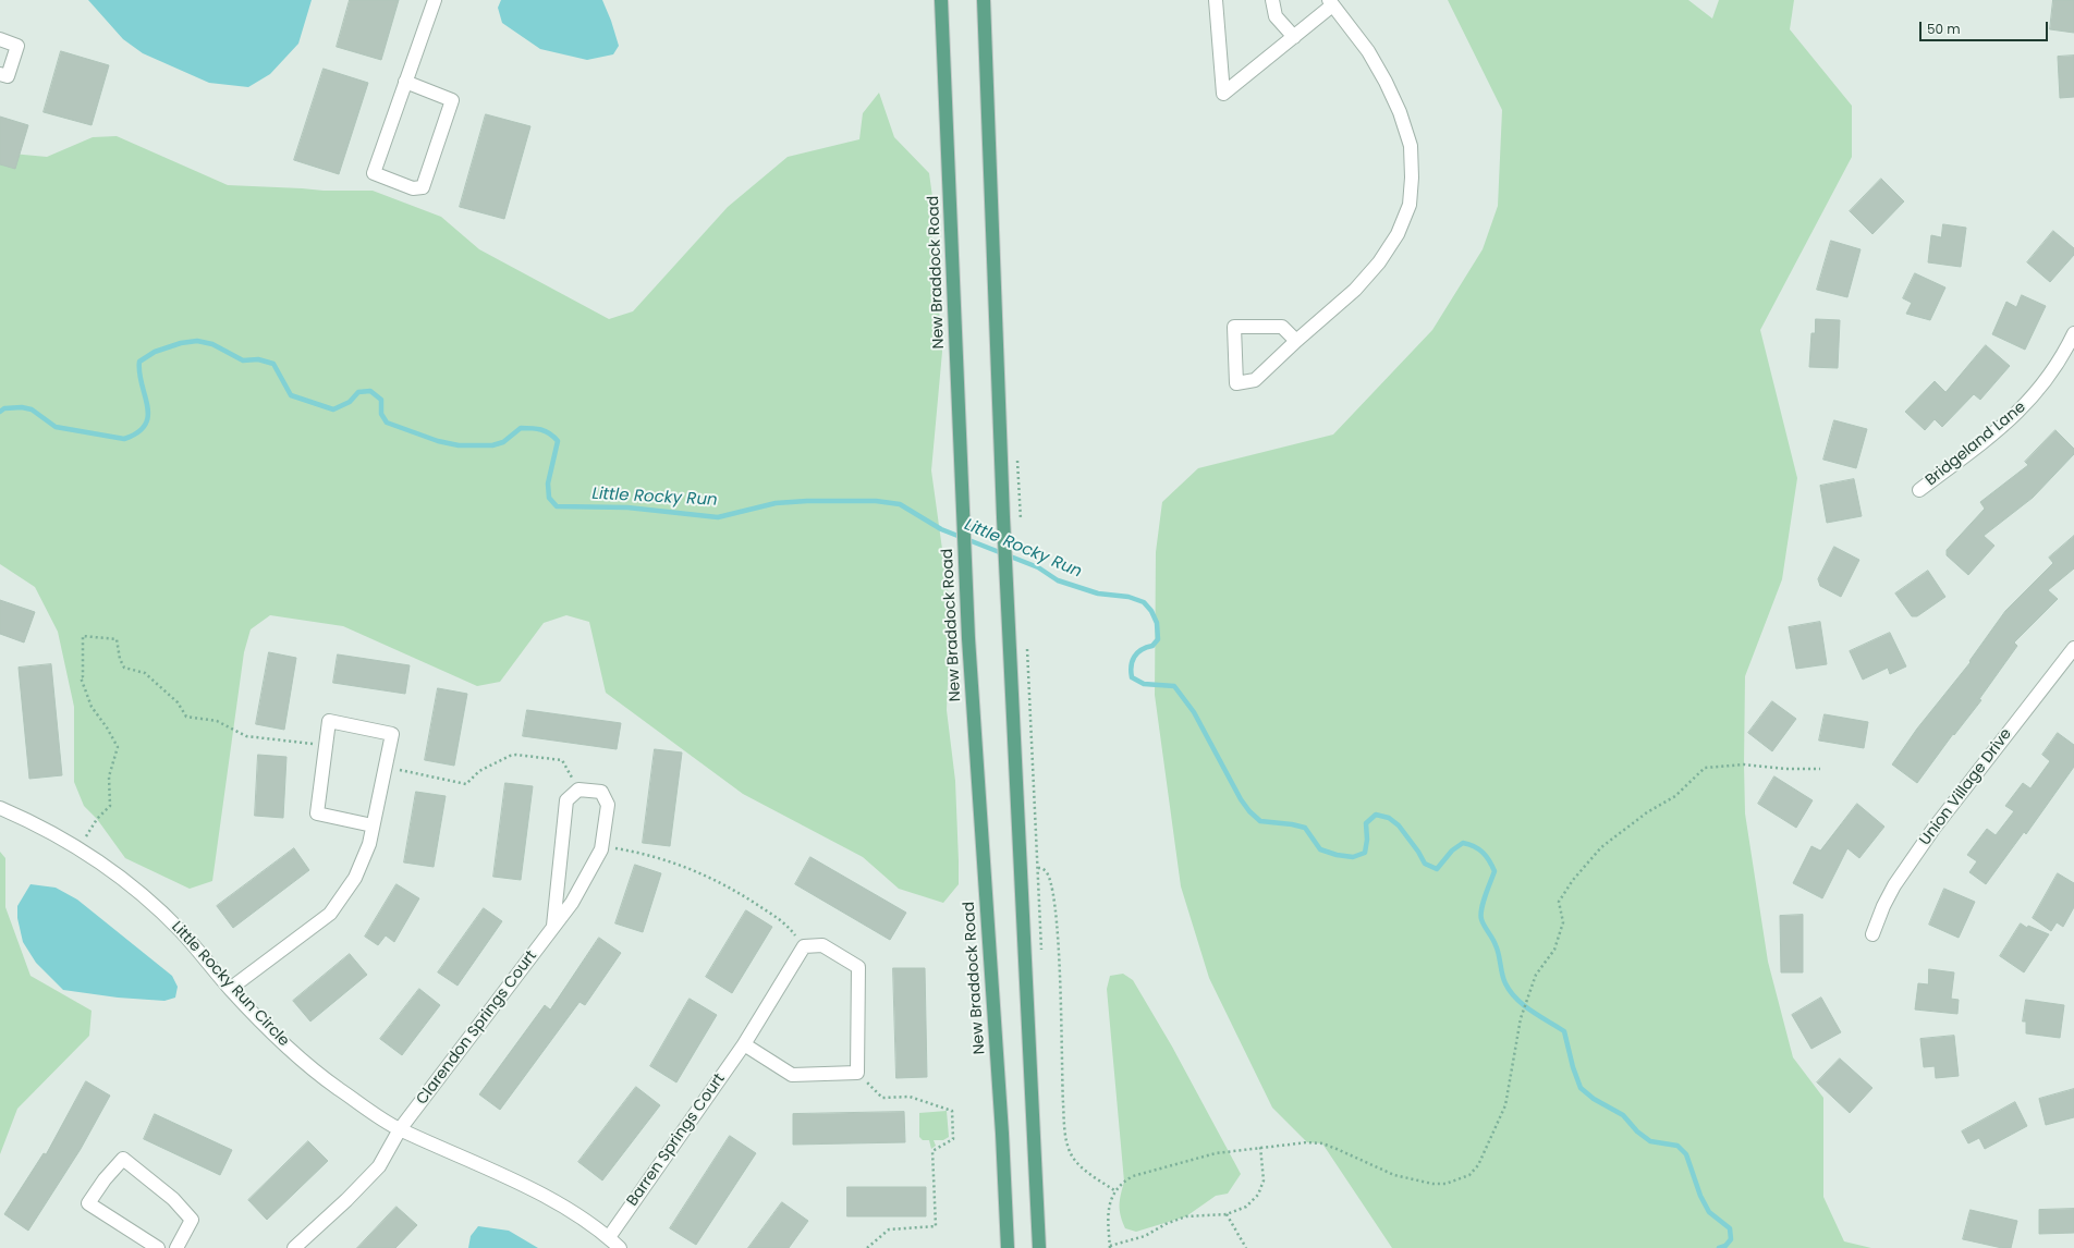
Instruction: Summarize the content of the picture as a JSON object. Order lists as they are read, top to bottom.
{
  "streets": {
    "main road": ["New Braddock Road"],
    "street": [
      "Bridgeland Lane",
      "Union Village Drive",
      "Little Rocky Run Circle",
      "Clarendon Springs Court",
      "Barren Springs Court"
    ]
  },
  "crossings": [
    ["Little Rocky Run Circle", "Clarendon Springs Court"],
    ["Little Rocky Run Circle", "Barren Springs Court"]
  ],
  "water": ["Little Rocky Run"],
  "scale_bar": "50 m"
}
